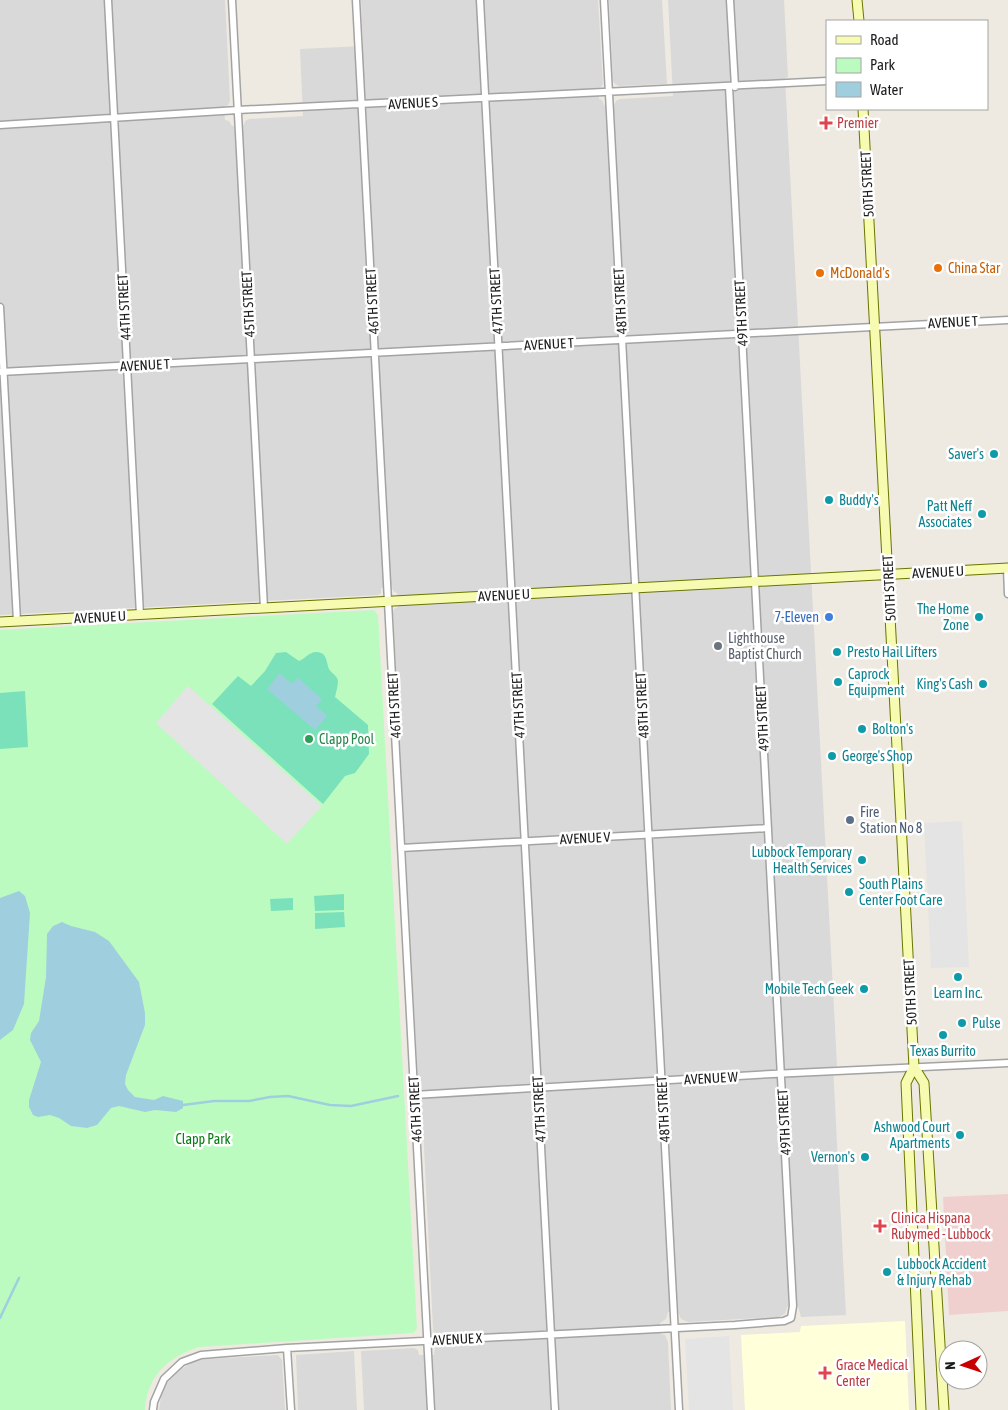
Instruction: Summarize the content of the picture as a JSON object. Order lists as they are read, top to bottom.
{
  "streets": {
    "main road": ["50TH STREET", "AVENUE U"],
    "street": [
      "AVENUE S",
      "46TH STREET",
      "47TH STREET",
      "48TH STREET",
      "45TH STREET",
      "44TH STREET",
      "49TH STREET",
      "AVENUE T",
      "AVENUE V",
      "AVENUE W",
      "AVENUE X"
    ]
  },
  "crossings": [
    ["AVENUE S", "46TH STREET"],
    ["AVENUE S", "47TH STREET"],
    ["AVENUE S", "48TH STREET"],
    ["AVENUE S", "45TH STREET"],
    ["AVENUE S", "44TH STREET"],
    ["AVENUE S", "49TH STREET"],
    ["50TH STREET", "AVENUE T"],
    ["50TH STREET", "AVENUE U"],
    ["50TH STREET", "AVENUE W"],
    ["46TH STREET", "AVENUE T"],
    ["46TH STREET", "AVENUE U"],
    ["46TH STREET", "AVENUE V"],
    ["46TH STREET", "AVENUE W"],
    ["46TH STREET", "AVENUE X"],
    ["47TH STREET", "AVENUE T"],
    ["47TH STREET", "AVENUE U"],
    ["47TH STREET", "AVENUE V"],
    ["47TH STREET", "AVENUE W"],
    ["47TH STREET", "AVENUE X"],
    ["48TH STREET", "AVENUE T"],
    ["48TH STREET", "AVENUE U"],
    ["48TH STREET", "AVENUE V"],
    ["48TH STREET", "AVENUE W"],
    ["48TH STREET", "AVENUE X"],
    ["45TH STREET", "AVENUE T"],
    ["45TH STREET", "AVENUE U"],
    ["44TH STREET", "AVENUE T"],
    ["44TH STREET", "AVENUE U"],
    ["49TH STREET", "AVENUE T"],
    ["49TH STREET", "AVENUE U"],
    ["49TH STREET", "AVENUE V"],
    ["49TH STREET", "AVENUE W"],
    ["49TH STREET", "AVENUE X"]
  ],
  "parks": ["Clapp Park"],
  "places": {
    "health": ["Premier", "Clinica Hispana Rubymed - Lubbock", "Grace Medical Center"],
    "other": [
      "China Star",
      "McDonald's",
      "Saver's",
      "Buddy's",
      "Patt Neff Associates",
      "7-Eleven",
      "The Home Zone",
      "Lighthouse Baptist Church",
      "Presto Hail Lifters",
      "Caprock Equipment",
      "King's Cash",
      "Bolton's",
      "Clapp Pool",
      "George's Shop",
      "Fire Station No 8",
      "Lubbock Temporary Health Services",
      "South Plains Center Foot Care",
      "Learn Inc.",
      "Mobile Tech Geek",
      "Pulse",
      "Texas Burrito",
      "Ashwood Court Apartments",
      "Vernon's",
      "Lubbock Accident & Injury Rehab"
    ]
  },
  "legend": ["Road", "Park", "Water"],
  "north": "left"
}
